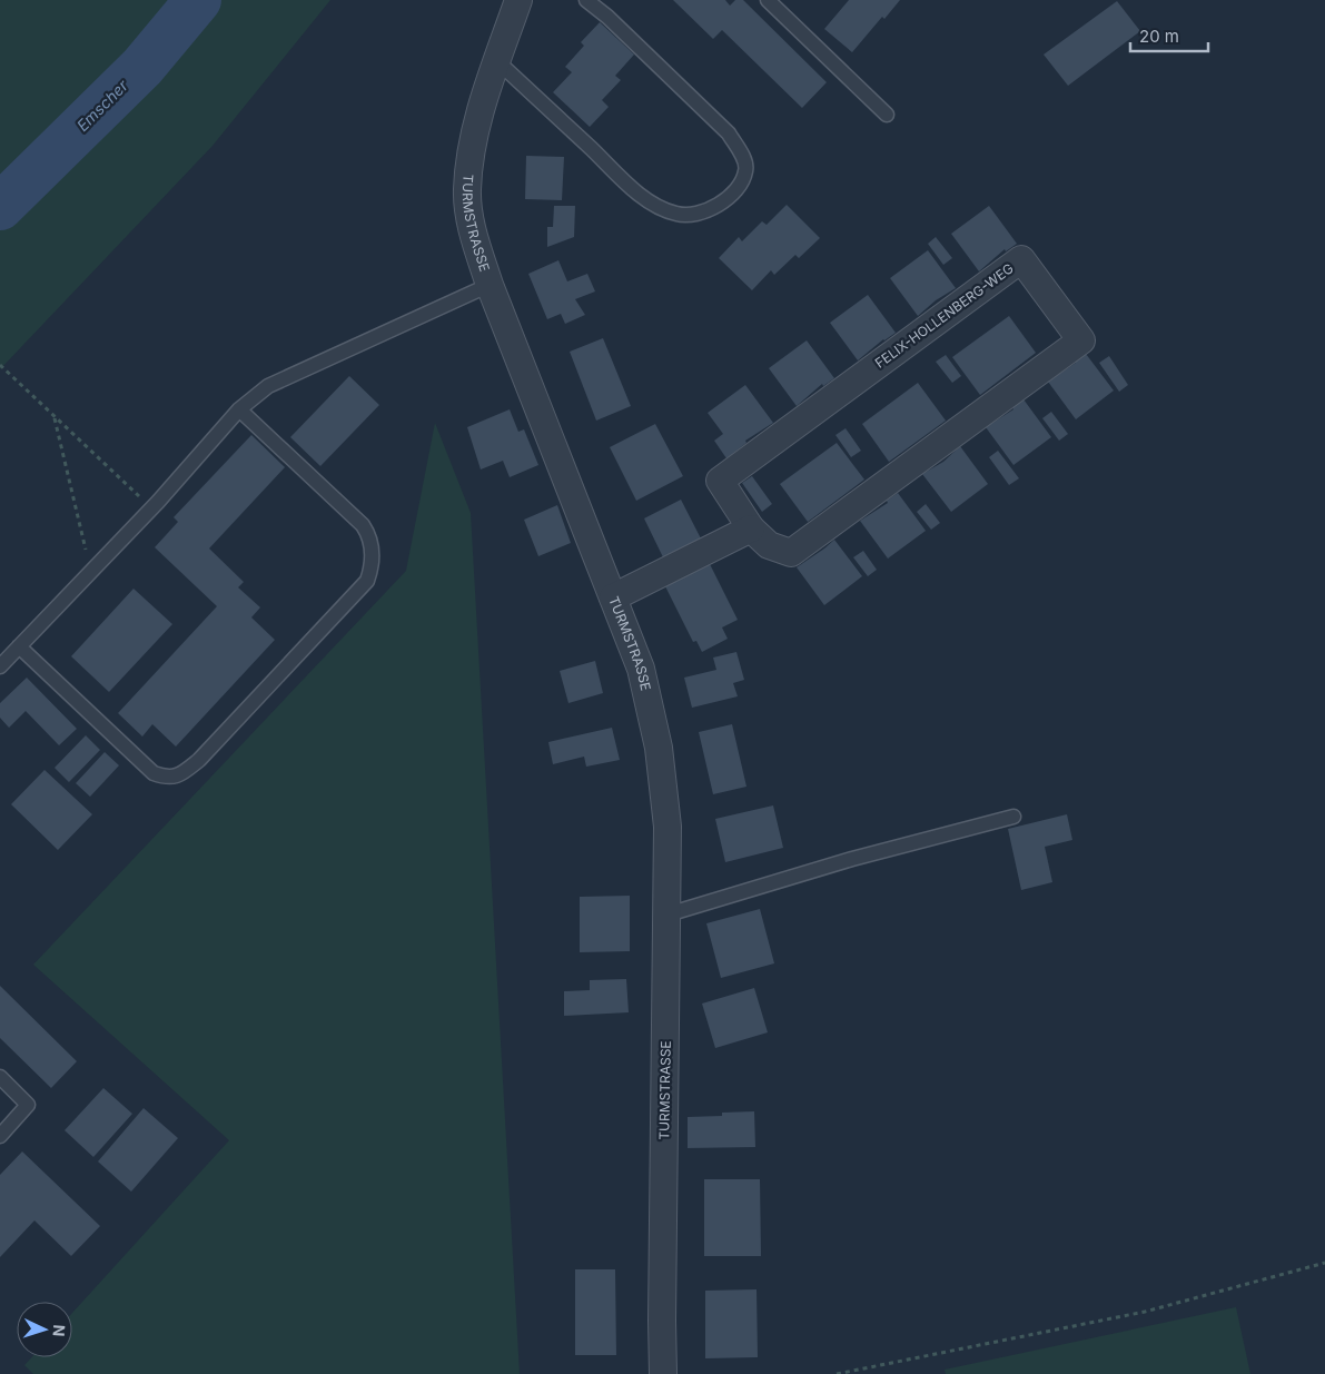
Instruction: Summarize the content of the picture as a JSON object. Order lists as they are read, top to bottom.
{
  "streets": {
    "street": ["TURMSTRASSE", "FELIX-HOLLENBERG-WEG"]
  },
  "water": ["Emscher"],
  "scale_bar": "20 m",
  "north": "right"
}
